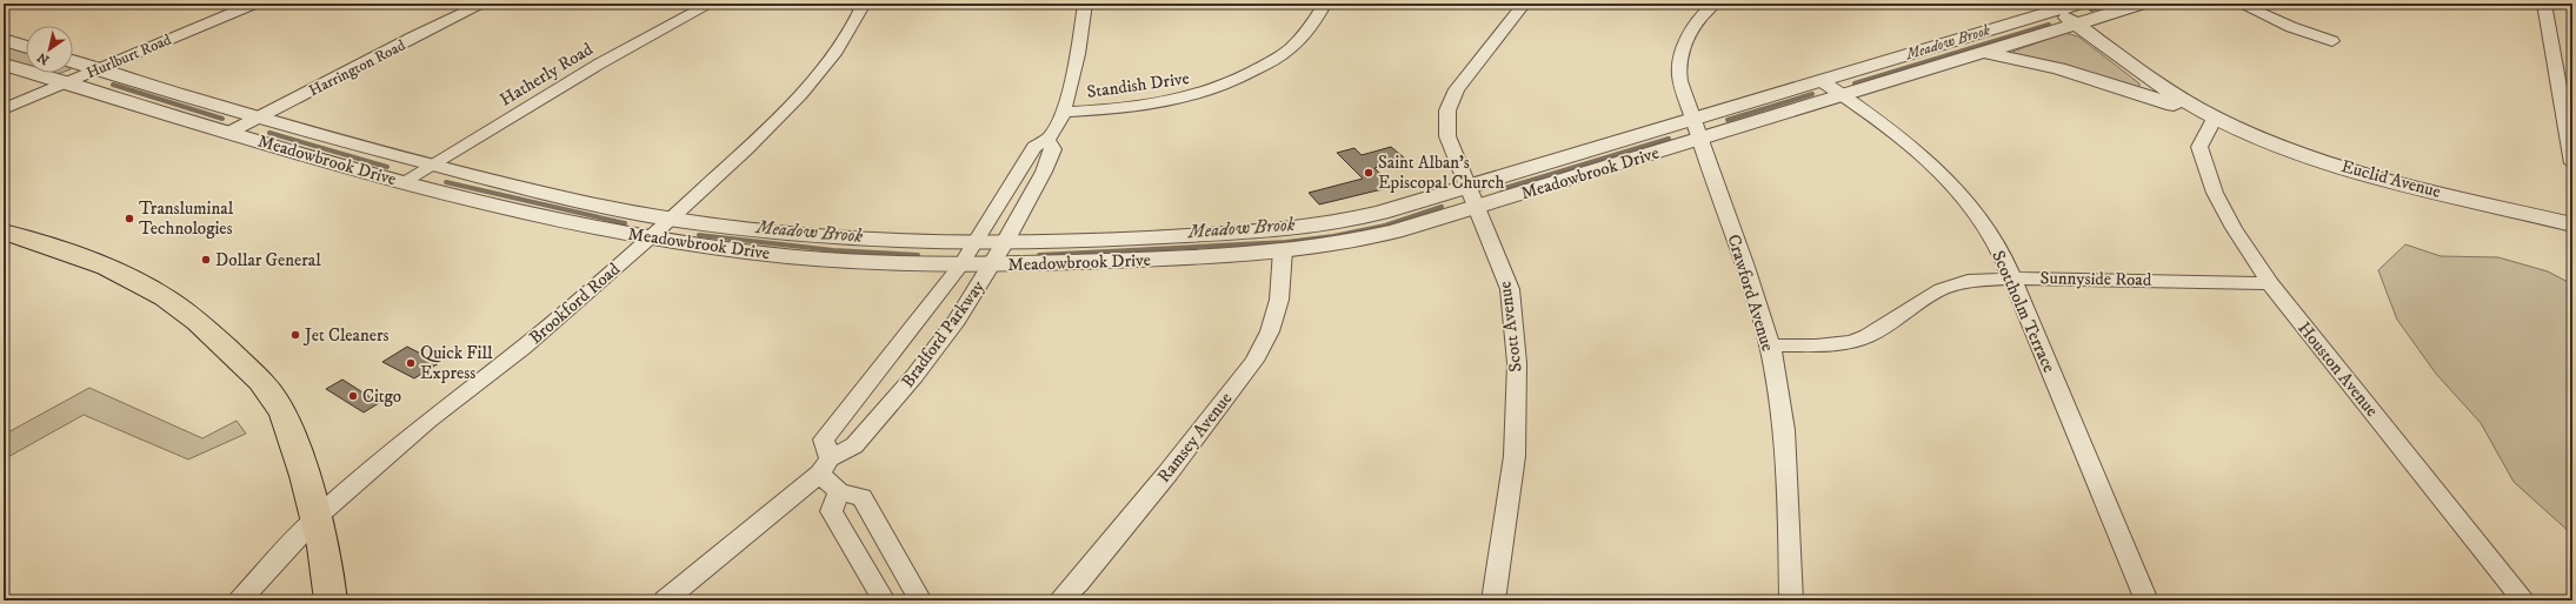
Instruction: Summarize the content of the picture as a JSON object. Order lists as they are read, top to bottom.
{
  "streets": {
    "street": [
      "Hurlburt Road",
      "Harrington Road",
      "Hatherly Road",
      "Standish Drive",
      "Meadowbrook Drive",
      "Euclid Avenue",
      "Sunnyside Road",
      "Crawford Avenue",
      "Brookford Road",
      "Scottholm Terrace",
      "Scott Avenue",
      "Bradford Parkway",
      "Houston Avenue",
      "Ramsey Avenue"
    ]
  },
  "crossings": [
    ["Hurlburt Road", "Meadowbrook Drive"],
    ["Harrington Road", "Meadowbrook Drive"],
    ["Hatherly Road", "Meadowbrook Drive"],
    ["Standish Drive", "Bradford Parkway"],
    ["Meadowbrook Drive", "Euclid Avenue"],
    ["Meadowbrook Drive", "Crawford Avenue"],
    ["Meadowbrook Drive", "Brookford Road"],
    ["Meadowbrook Drive", "Scottholm Terrace"],
    ["Meadowbrook Drive", "Scott Avenue"],
    ["Meadowbrook Drive", "Bradford Parkway"],
    ["Meadowbrook Drive", "Ramsey Avenue"],
    ["Euclid Avenue", "Houston Avenue"],
    ["Sunnyside Road", "Crawford Avenue"],
    ["Sunnyside Road", "Scottholm Terrace"],
    ["Sunnyside Road", "Houston Avenue"]
  ],
  "water": ["Meadow Brook"],
  "places": [
    "Saint Alban's Episcopal Church",
    "Transluminal Technologies",
    "Dollar General",
    "Jet Cleaners",
    "Quick Fill Express",
    "Citgo"
  ],
  "north": "bottom left"
}
